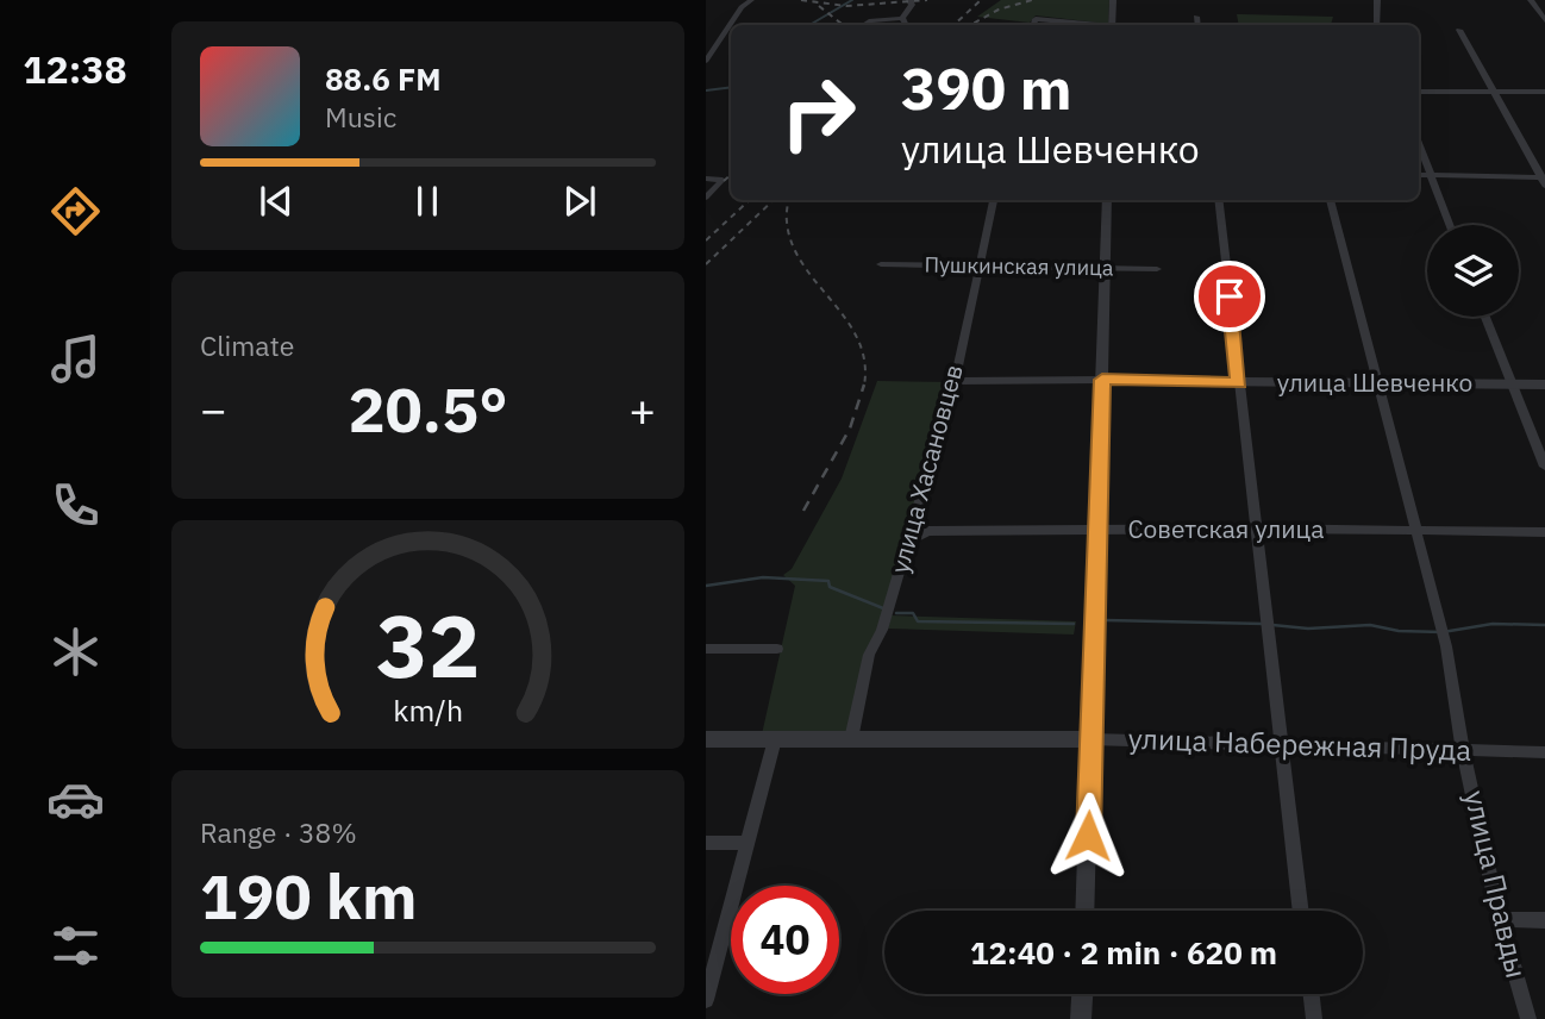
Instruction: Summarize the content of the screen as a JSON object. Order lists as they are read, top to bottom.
{
  "streets": {
    "street": [
      "Пушкинская улица",
      "улица Шевченко",
      "улица Хасановцев",
      "Советская улица",
      "улица Набережная Пруда",
      "улица Правды"
    ]
  },
  "crossings": [
    ["Пушкинская улица", "улица Хасановцев"],
    ["улица Шевченко", "улица Хасановцев"],
    ["улица Хасановцев", "Советская улица"],
    ["улица Хасановцев", "улица Набережная Пруда"],
    ["Советская улица", "улица Правды"],
    ["улица Набережная Пруда", "улица Правды"]
  ],
  "page": {
    "tabs": "12:38",
    "turn": ["390 m", "улица Шевченко"],
    "song": ["88.6 FM", "Music"],
    "tile": [
      "Climate",
      ["Range · 38%", "190 km"]
    ],
    "heat": ["−", "20.5°", "+"],
    "limit": "40",
    "trip": "12:40 · 2 min · 620 m",
    "gauge": ["32", "km/h"]
  }
}
